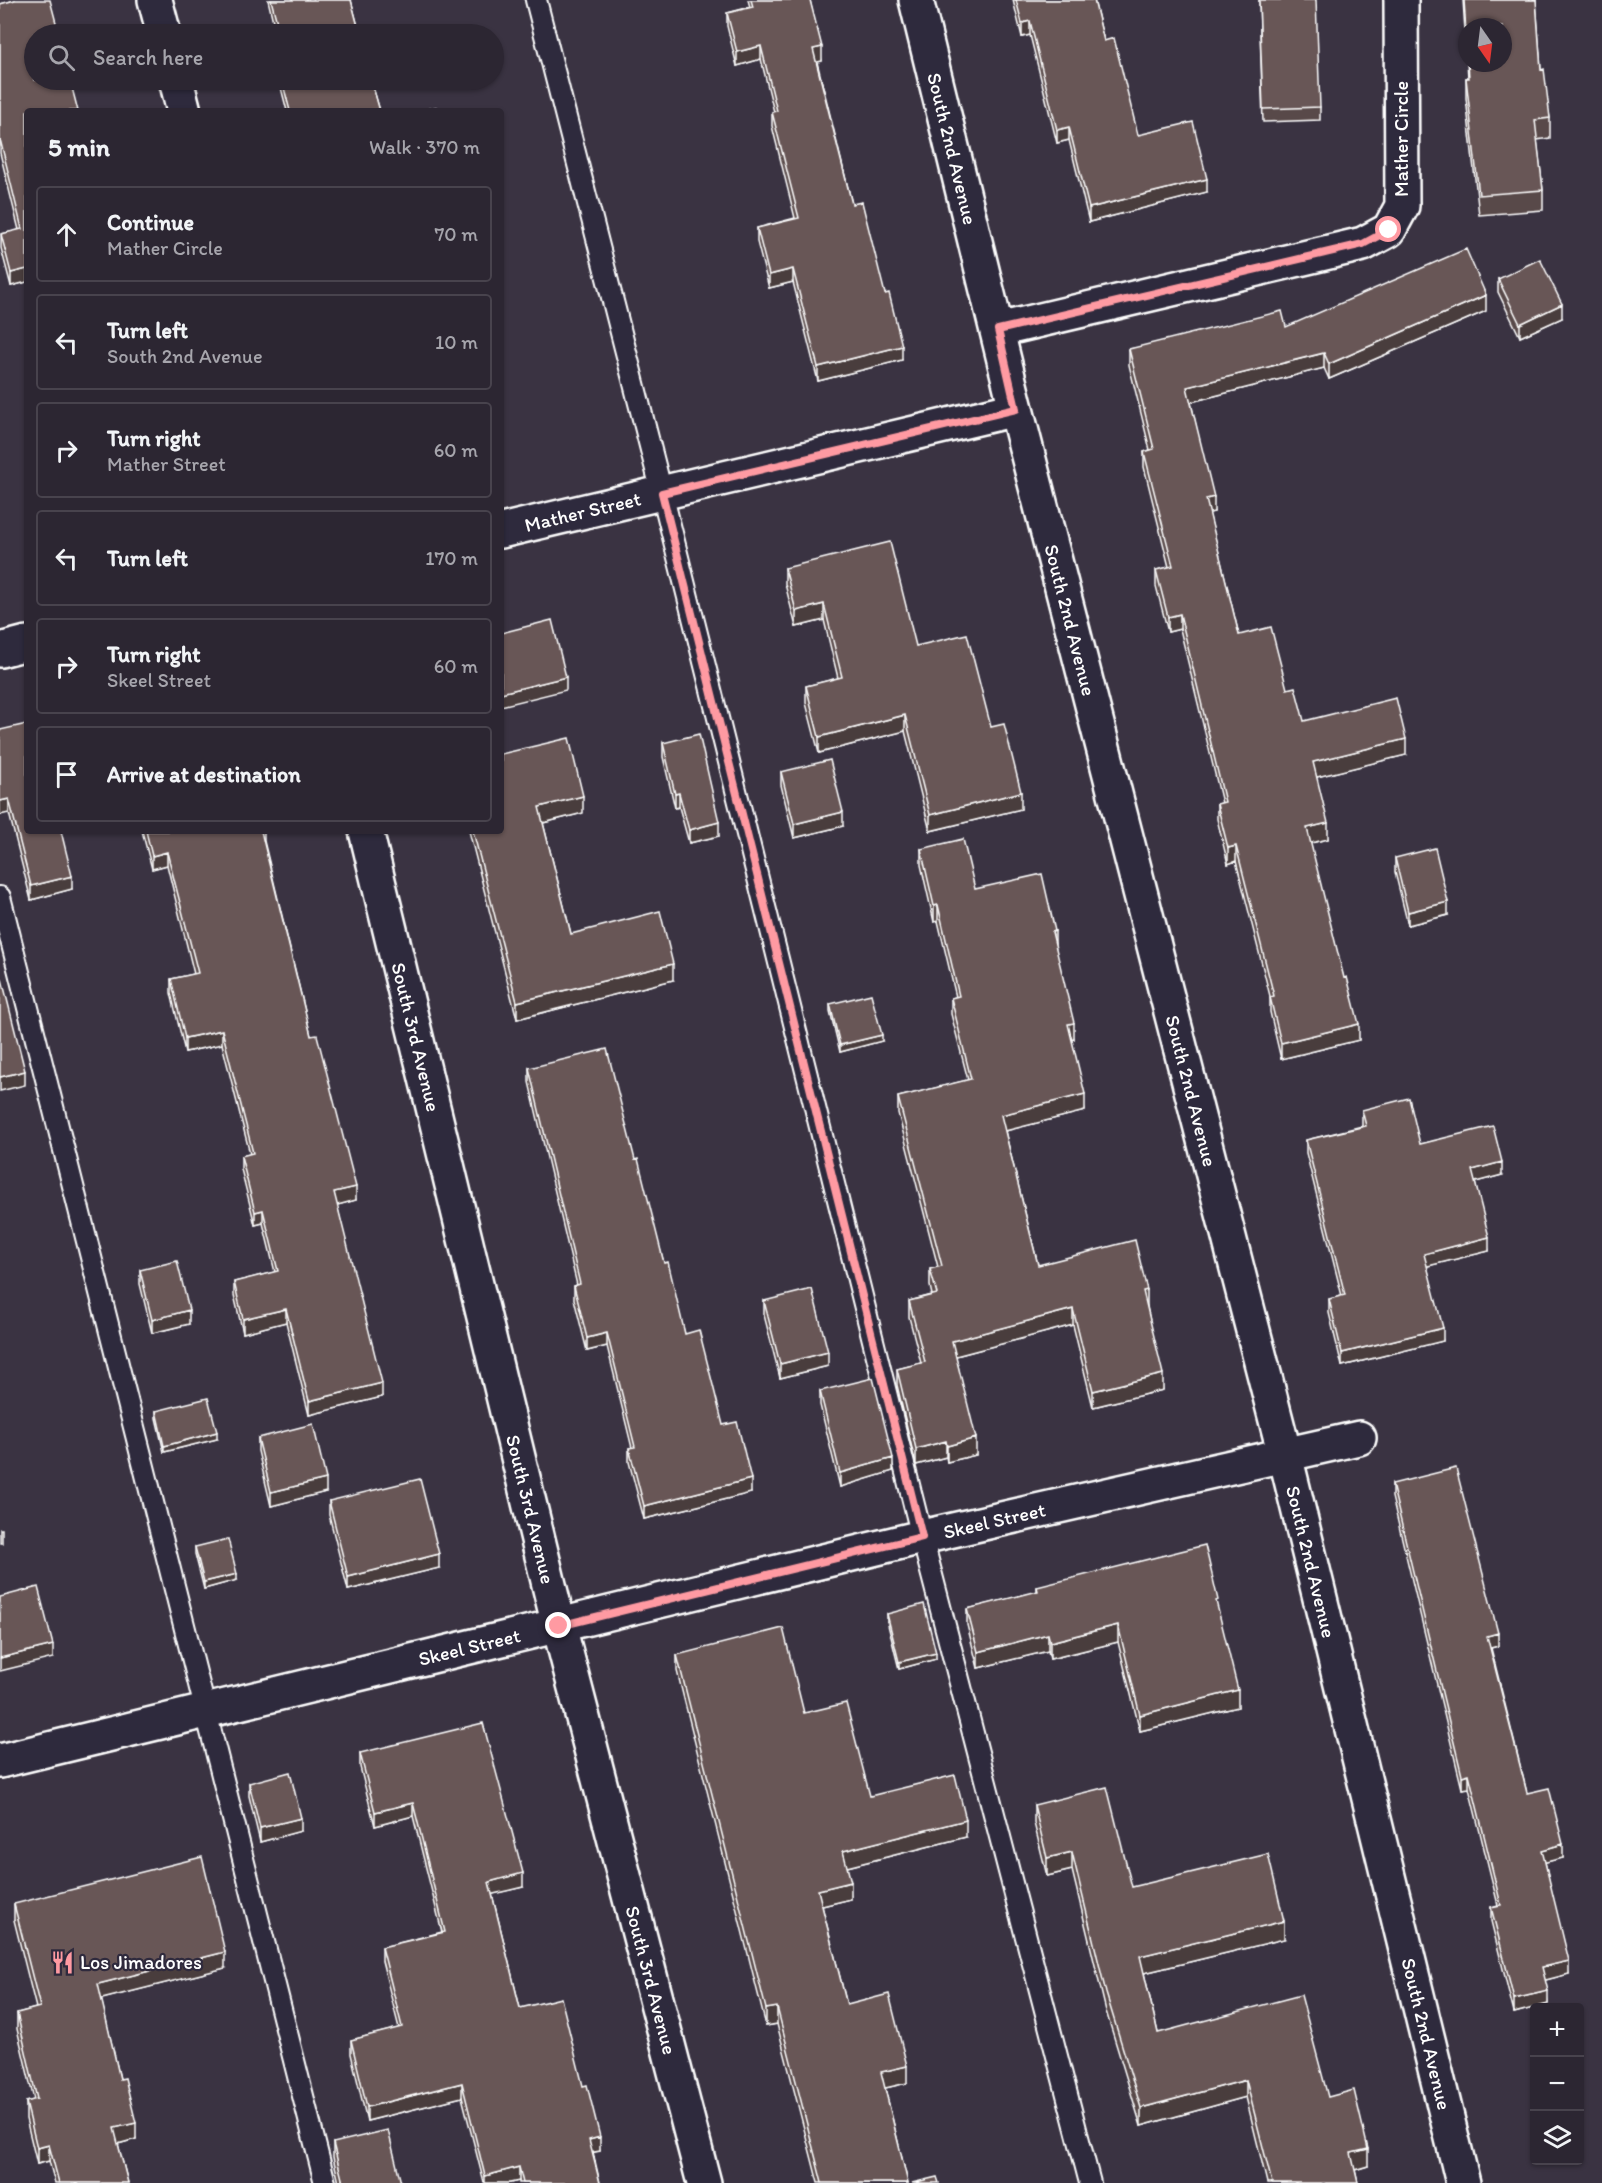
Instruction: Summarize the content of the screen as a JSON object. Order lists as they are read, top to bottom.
{
  "streets": {
    "street": [
      "Mather Circle",
      "South 2nd Avenue",
      "Mather Street",
      "South 3rd Avenue",
      "Skeel Street"
    ]
  },
  "crossings": [
    ["Mather Circle", "South 2nd Avenue"],
    ["South 2nd Avenue", "Mather Street"],
    ["South 2nd Avenue", "Skeel Street"],
    ["South 3rd Avenue", "Skeel Street"]
  ],
  "places": {
    "restaurant": ["Los Jimadores"]
  },
  "north": "bottom",
  "page": {
    "search": "Search here",
    "heading": ["5 min", "Walk · 370 m"],
    "list": [
      ["Continue", "Mather Circle", "70 m"],
      ["Turn left", "South 2nd Avenue", "10 m"],
      ["Turn right", "Mather Street", "60 m"],
      ["Turn left", "170 m"],
      ["Turn right", "Skeel Street", "60 m"],
      "Arrive at destination"
    ],
    "map_buttons": ["+", "−"]
  }
}
